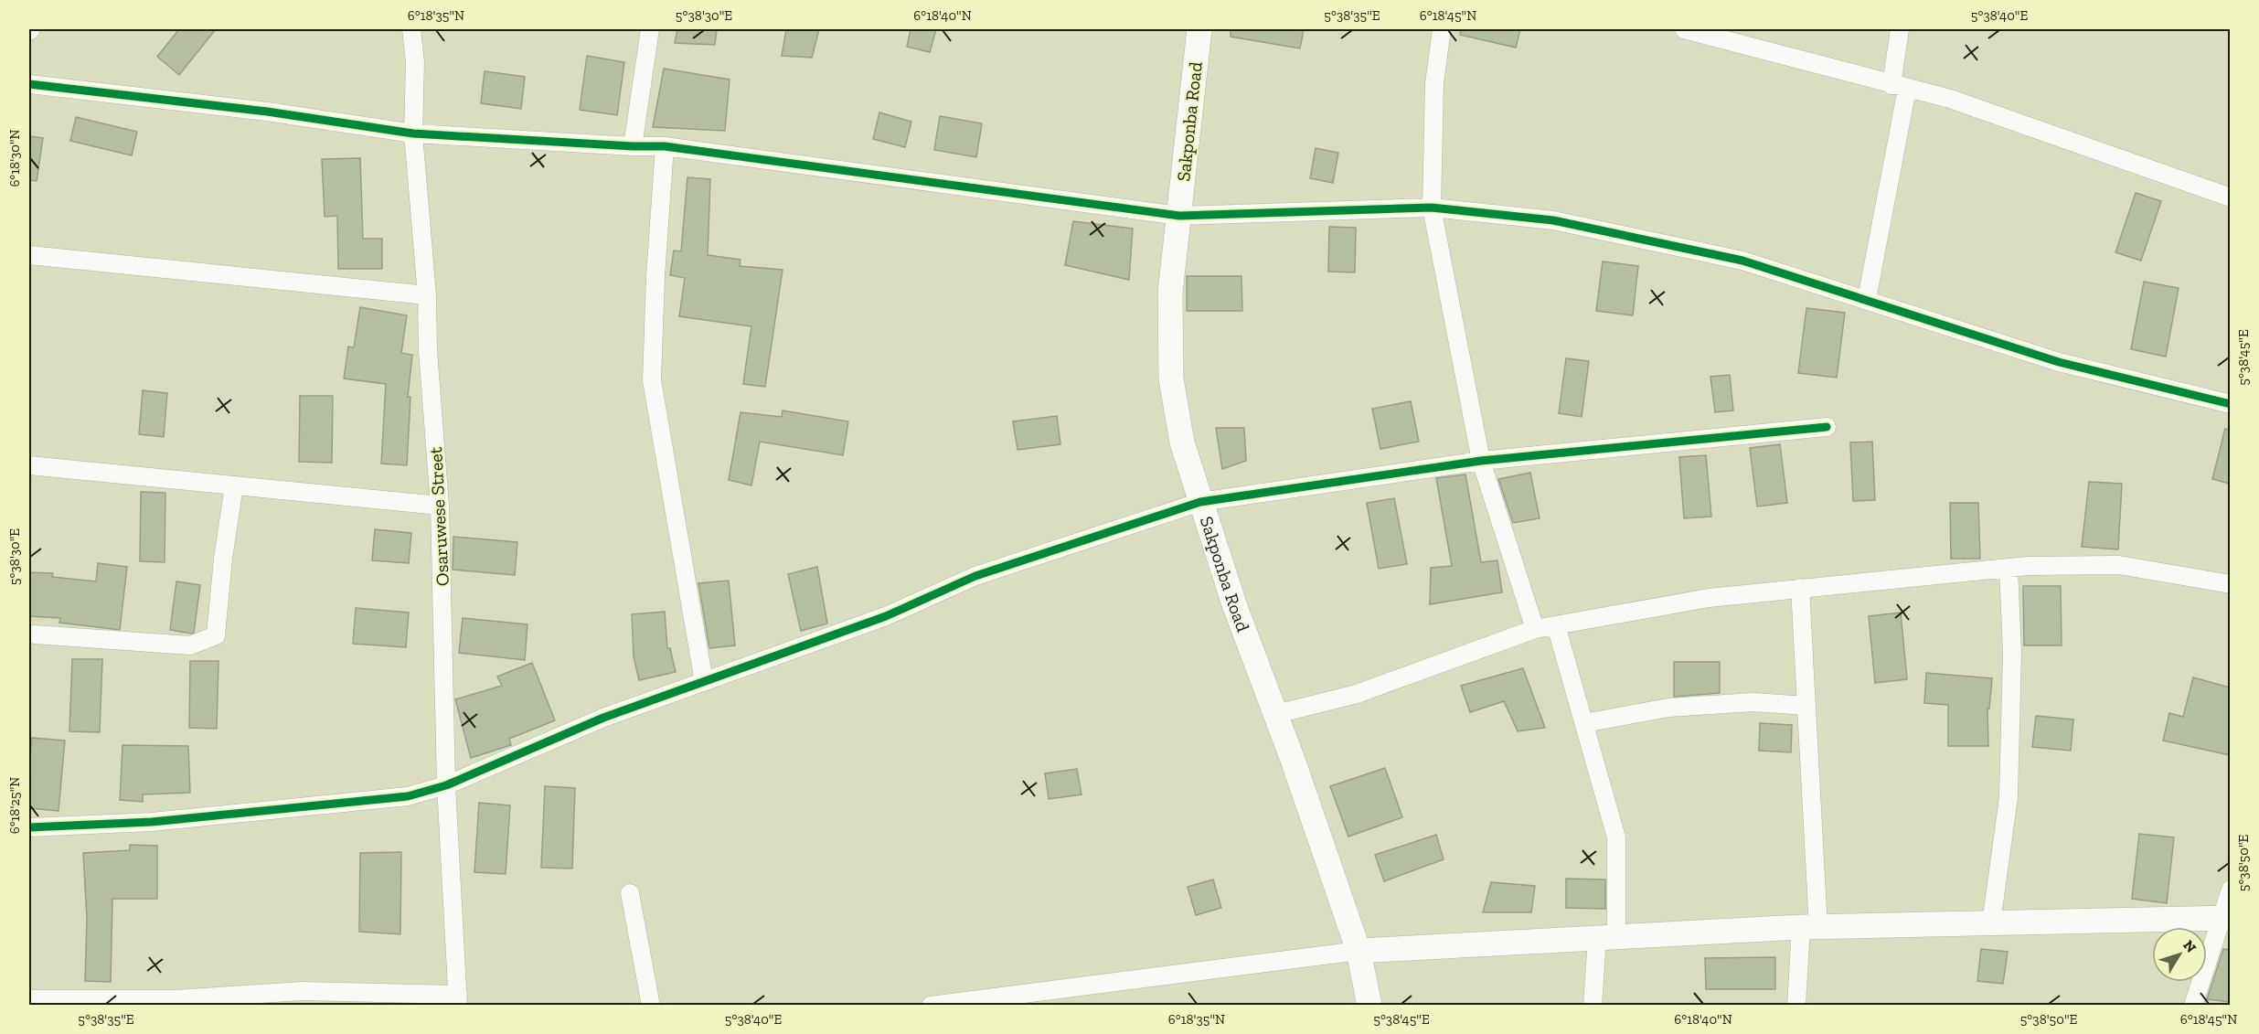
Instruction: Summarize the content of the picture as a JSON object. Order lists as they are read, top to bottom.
{
  "streets": {
    "main road": ["Sakponba Road"],
    "street": ["Osaruwese Street"]
  },
  "north": "top right",
  "coordinates": [
    "6°18'35\"N",
    "5°38'30\"E",
    "6°18'40\"N",
    "5°38'35\"E",
    "6°18'45\"N",
    "5°38'40\"E",
    "6°18'30\"N",
    "5°38'45\"E",
    "6°18'25\"N",
    "5°38'50\"E"
  ]
}
